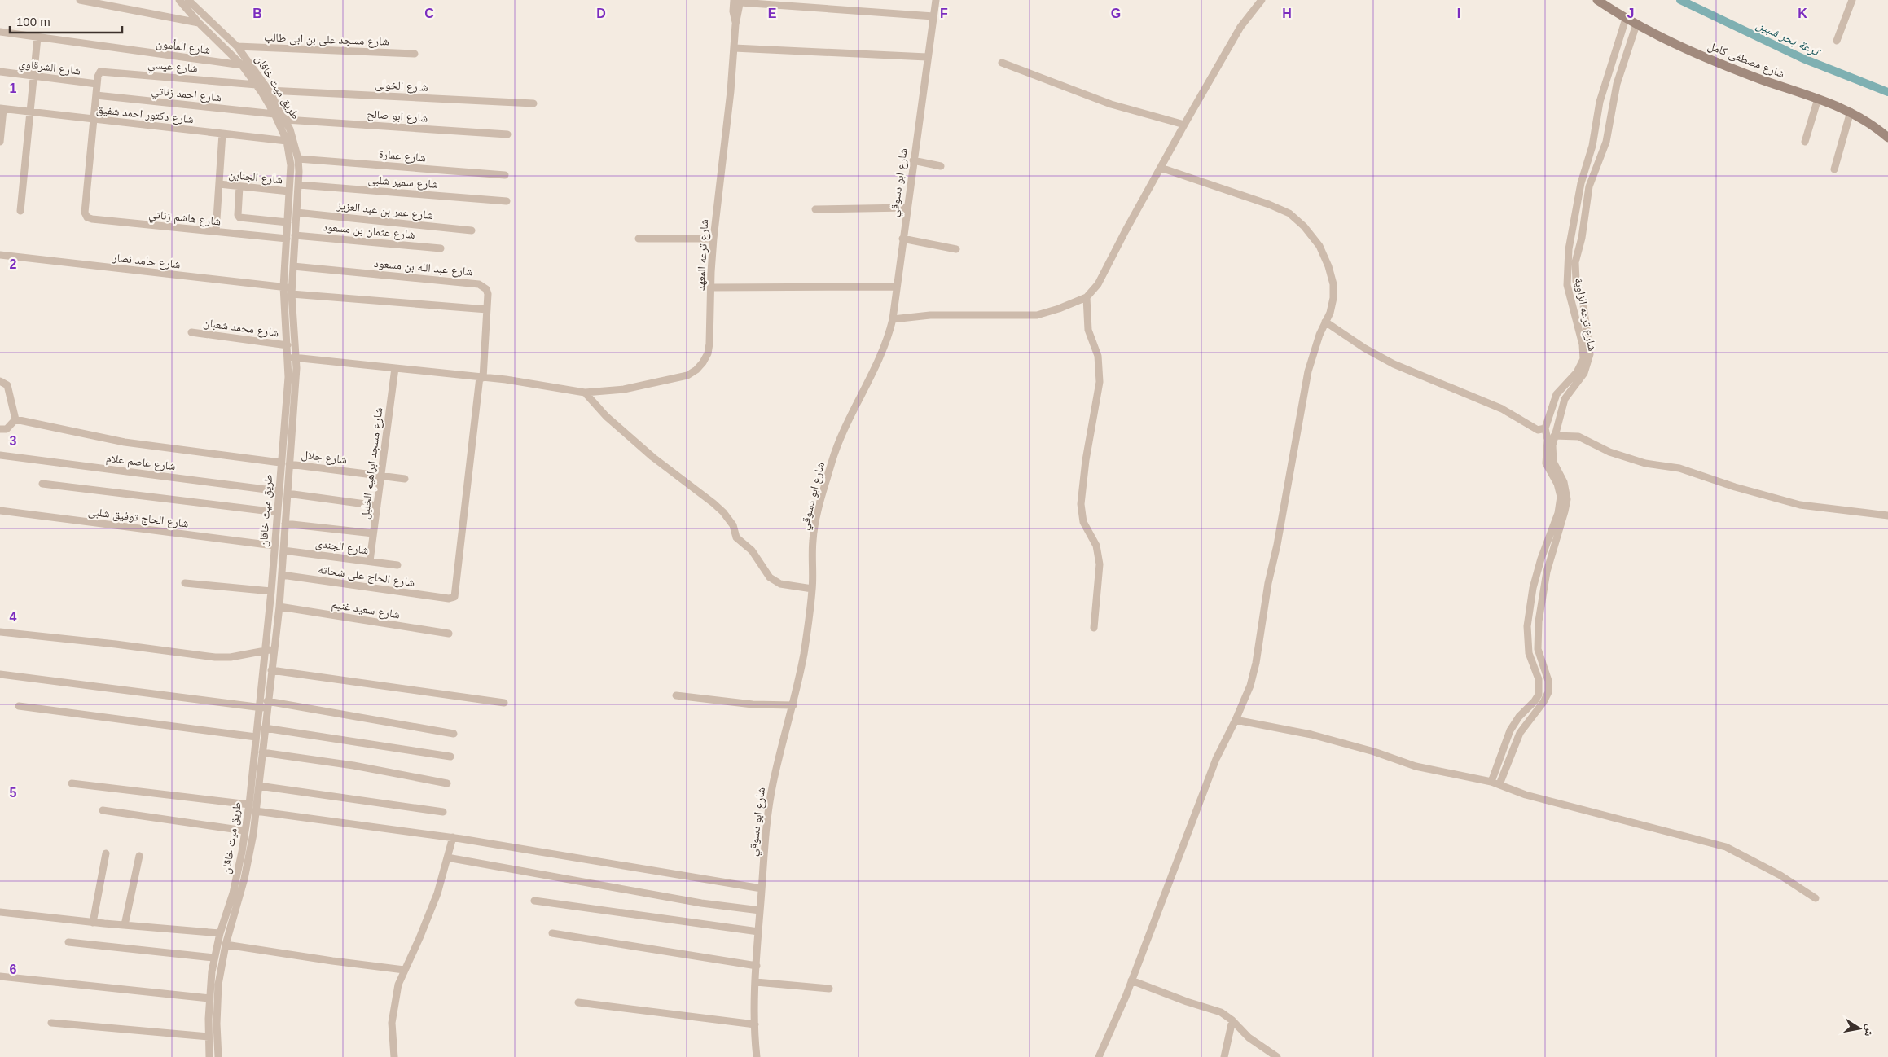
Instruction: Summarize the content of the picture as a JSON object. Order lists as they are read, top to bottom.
{
  "streets": {
    "main road": ["شارع مصطفى كامل"],
    "street": [
      "شارع مسجد على بن ابى طالب",
      "شارع المأمون",
      "شارع عيسي",
      "شارع الشرقاوي",
      "شارع الخولى",
      "طريق ميت خاقان",
      "شارع احمد زناتي",
      "شارع دكتور احمد شفيق",
      "شارع ابو صالح",
      "شارع عمارة",
      "شارع الجناين",
      "شارع سمير شلبى",
      "شارع ابو دسوقي",
      "شارع عمر بن عبد العزيز",
      "شارع هاشم زناتي",
      "شارع عثمان بن مسعود",
      "شارع ترعه المعهد",
      "شارع حامد نصار",
      "شارع عبد الله بن مسعود",
      "شارع ترعه الزاوية",
      "شارع محمد شعبان",
      "شارع جلال",
      "شارع عاصم علام",
      "شارع مسجد ابراهيم الخليل",
      "شارع الحاج توفيق شلبى",
      "شارع الجندى",
      "شارع الحاج على شحاته",
      "شارع سعيد غنيم"
    ]
  },
  "crossings": [
    ["شارع مسجد على بن ابى طالب", "طريق ميت خاقان"],
    ["شارع المأمون", "طريق ميت خاقان"],
    ["شارع مصطفى كامل", "شارع ترعه الزاوية"],
    ["شارع عيسي", "شارع الشرقاوي"],
    ["شارع عيسي", "طريق ميت خاقان"],
    ["شارع الخولى", "طريق ميت خاقان"],
    ["طريق ميت خاقان", "شارع احمد زناتي"],
    ["طريق ميت خاقان", "شارع دكتور احمد شفيق"],
    ["طريق ميت خاقان", "شارع ابو صالح"],
    ["طريق ميت خاقان", "شارع عمارة"],
    ["طريق ميت خاقان", "شارع الجناين"],
    ["طريق ميت خاقان", "شارع سمير شلبى"],
    ["طريق ميت خاقان", "شارع عمر بن عبد العزيز"],
    ["طريق ميت خاقان", "شارع هاشم زناتي"],
    ["طريق ميت خاقان", "شارع عثمان بن مسعود"],
    ["طريق ميت خاقان", "شارع ترعه المعهد"],
    ["طريق ميت خاقان", "شارع حامد نصار"],
    ["طريق ميت خاقان", "شارع عبد الله بن مسعود"],
    ["طريق ميت خاقان", "شارع محمد شعبان"],
    ["طريق ميت خاقان", "شارع جلال"],
    ["طريق ميت خاقان", "شارع عاصم علام"],
    ["طريق ميت خاقان", "شارع الحاج توفيق شلبى"],
    ["طريق ميت خاقان", "شارع الجندى"],
    ["طريق ميت خاقان", "شارع الحاج على شحاته"],
    ["طريق ميت خاقان", "شارع سعيد غنيم"],
    ["شارع دكتور احمد شفيق", "شارع هاشم زناتي"],
    ["شارع ترعه المعهد", "شارع عبد الله بن مسعود"],
    ["شارع ترعه المعهد", "شارع مسجد ابراهيم الخليل"],
    ["شارع حامد نصار", "شارع عبد الله بن مسعود"],
    ["شارع عبد الله بن مسعود", "شارع الحاج على شحاته"],
    ["شارع جلال", "شارع مسجد ابراهيم الخليل"],
    ["شارع مسجد ابراهيم الخليل", "شارع الجندى"]
  ],
  "water": ["ترعة بحر شبين"],
  "scale_bar": "100 m",
  "north": "right",
  "grid": {
    "columns": [
      "B",
      "C",
      "D",
      "E",
      "F",
      "G",
      "H",
      "I",
      "J",
      "K"
    ],
    "rows": [
      "1",
      "2",
      "3",
      "4",
      "5",
      "6"
    ]
  }
}
